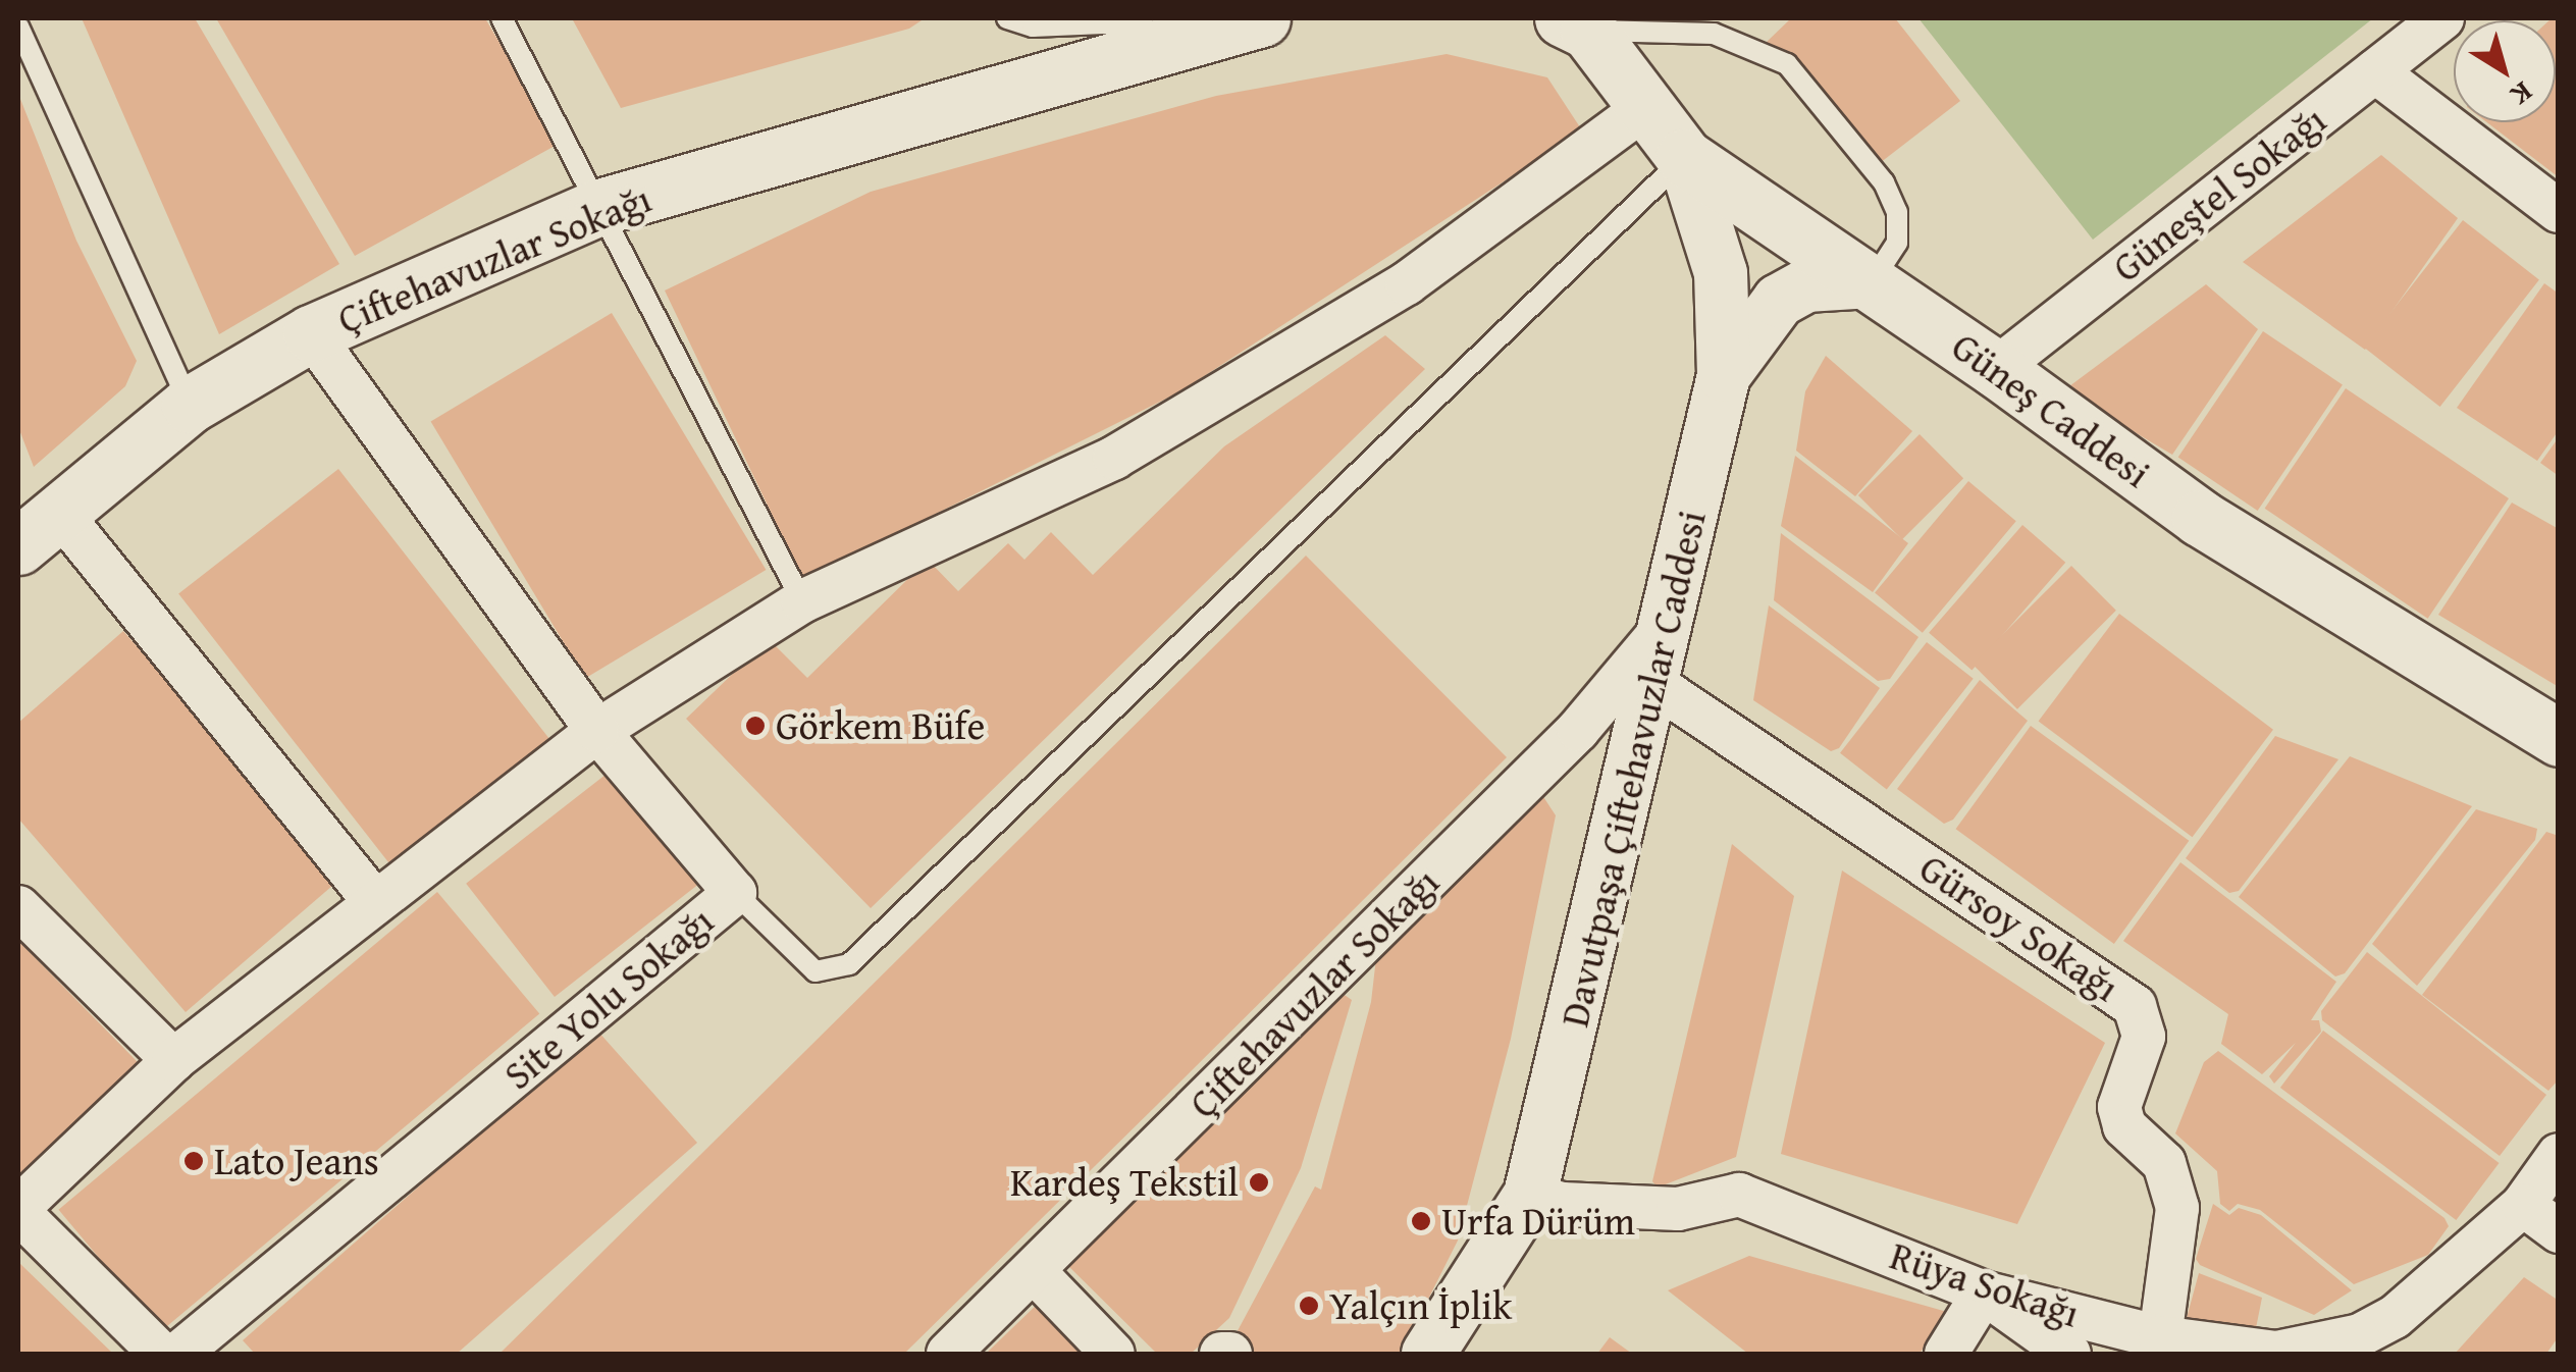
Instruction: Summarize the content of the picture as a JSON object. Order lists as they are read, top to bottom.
{
  "streets": {
    "main road": ["Çiftehavuzlar Sokağı", "Güneş Caddesi"],
    "street": [
      "Güneştel Sokağı",
      "Davutpaşa Çiftehavuzlar Caddesi",
      "Gürsoy Sokağı",
      "Site Yolu Sokağı",
      "Rüya Sokağı"
    ]
  },
  "crossings": [
    ["Güneştel Sokağı", "Güneş Caddesi"],
    ["Çiftehavuzlar Sokağı", "Davutpaşa Çiftehavuzlar Caddesi"],
    ["Çiftehavuzlar Sokağı", "Site Yolu Sokağı"],
    ["Güneş Caddesi", "Davutpaşa Çiftehavuzlar Caddesi"],
    ["Davutpaşa Çiftehavuzlar Caddesi", "Gürsoy Sokağı"],
    ["Davutpaşa Çiftehavuzlar Caddesi", "Rüya Sokağı"],
    ["Gürsoy Sokağı", "Rüya Sokağı"]
  ],
  "places": [
    "Görkem Büfe",
    "Lato Jeans",
    "Kardeş Tekstil",
    "Urfa Dürüm",
    "Yalçın İplik"
  ],
  "north": "bottom right"
}
